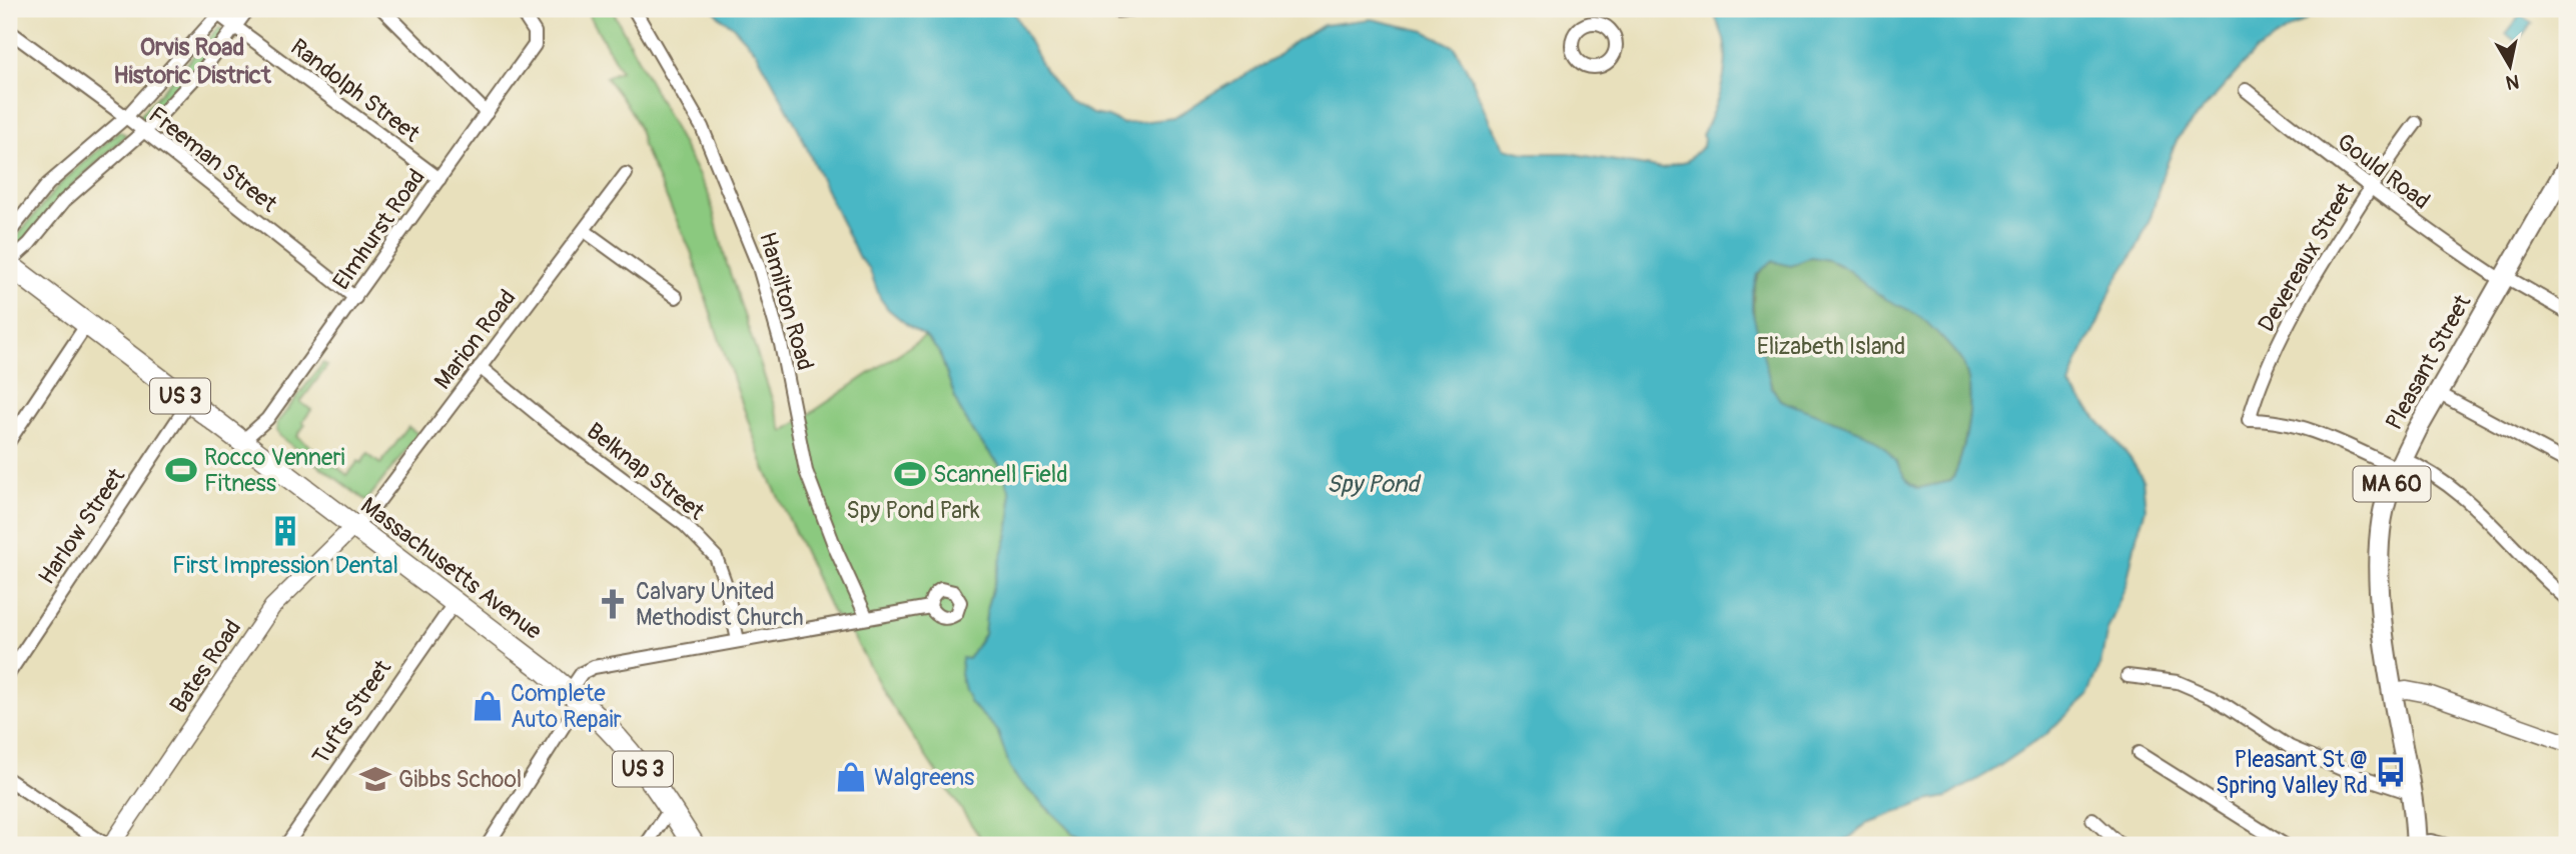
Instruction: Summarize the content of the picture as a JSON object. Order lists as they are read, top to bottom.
{
  "streets": {
    "highway": ["US 3", "Massachusetts Avenue"],
    "main road": ["Pleasant Street", "MA 60"],
    "street": [
      "Randolph Street",
      "Freeman Street",
      "Gould Road",
      "Elmhurst Road",
      "Devereaux Street",
      "Hamilton Road",
      "Marion Road",
      "Belknap Street",
      "Harlow Street",
      "Bates Road",
      "Tufts Street"
    ]
  },
  "crossings": [
    ["Randolph Street", "Elmhurst Road"],
    ["Freeman Street", "Elmhurst Road"],
    ["Gould Road", "Devereaux Street"],
    ["Gould Road", "Pleasant Street"],
    ["Elmhurst Road", "Massachusetts Avenue"],
    ["Devereaux Street", "Pleasant Street"],
    ["Marion Road", "Belknap Street"],
    ["Marion Road", "Massachusetts Avenue"],
    ["Marion Road", "Bates Road"],
    ["Harlow Street", "Massachusetts Avenue"],
    ["Massachusetts Avenue", "Bates Road"],
    ["Massachusetts Avenue", "Tufts Street"]
  ],
  "districts": ["Orvis Road Historic District"],
  "water": ["Spy Pond"],
  "parks": ["Elizabeth Island", "Spy Pond Park"],
  "places": {
    "sports": ["Rocco Venneri Fitness", "Scannell Field"],
    "building": ["First Impression Dental"],
    "church": ["Calvary United Methodist Church"],
    "shop": ["Complete Auto Repair", "Walgreens"],
    "bus stop": ["Pleasant St @ Spring Valley Rd"],
    "school or university": ["Gibbs School"]
  },
  "north": "bottom"
}
